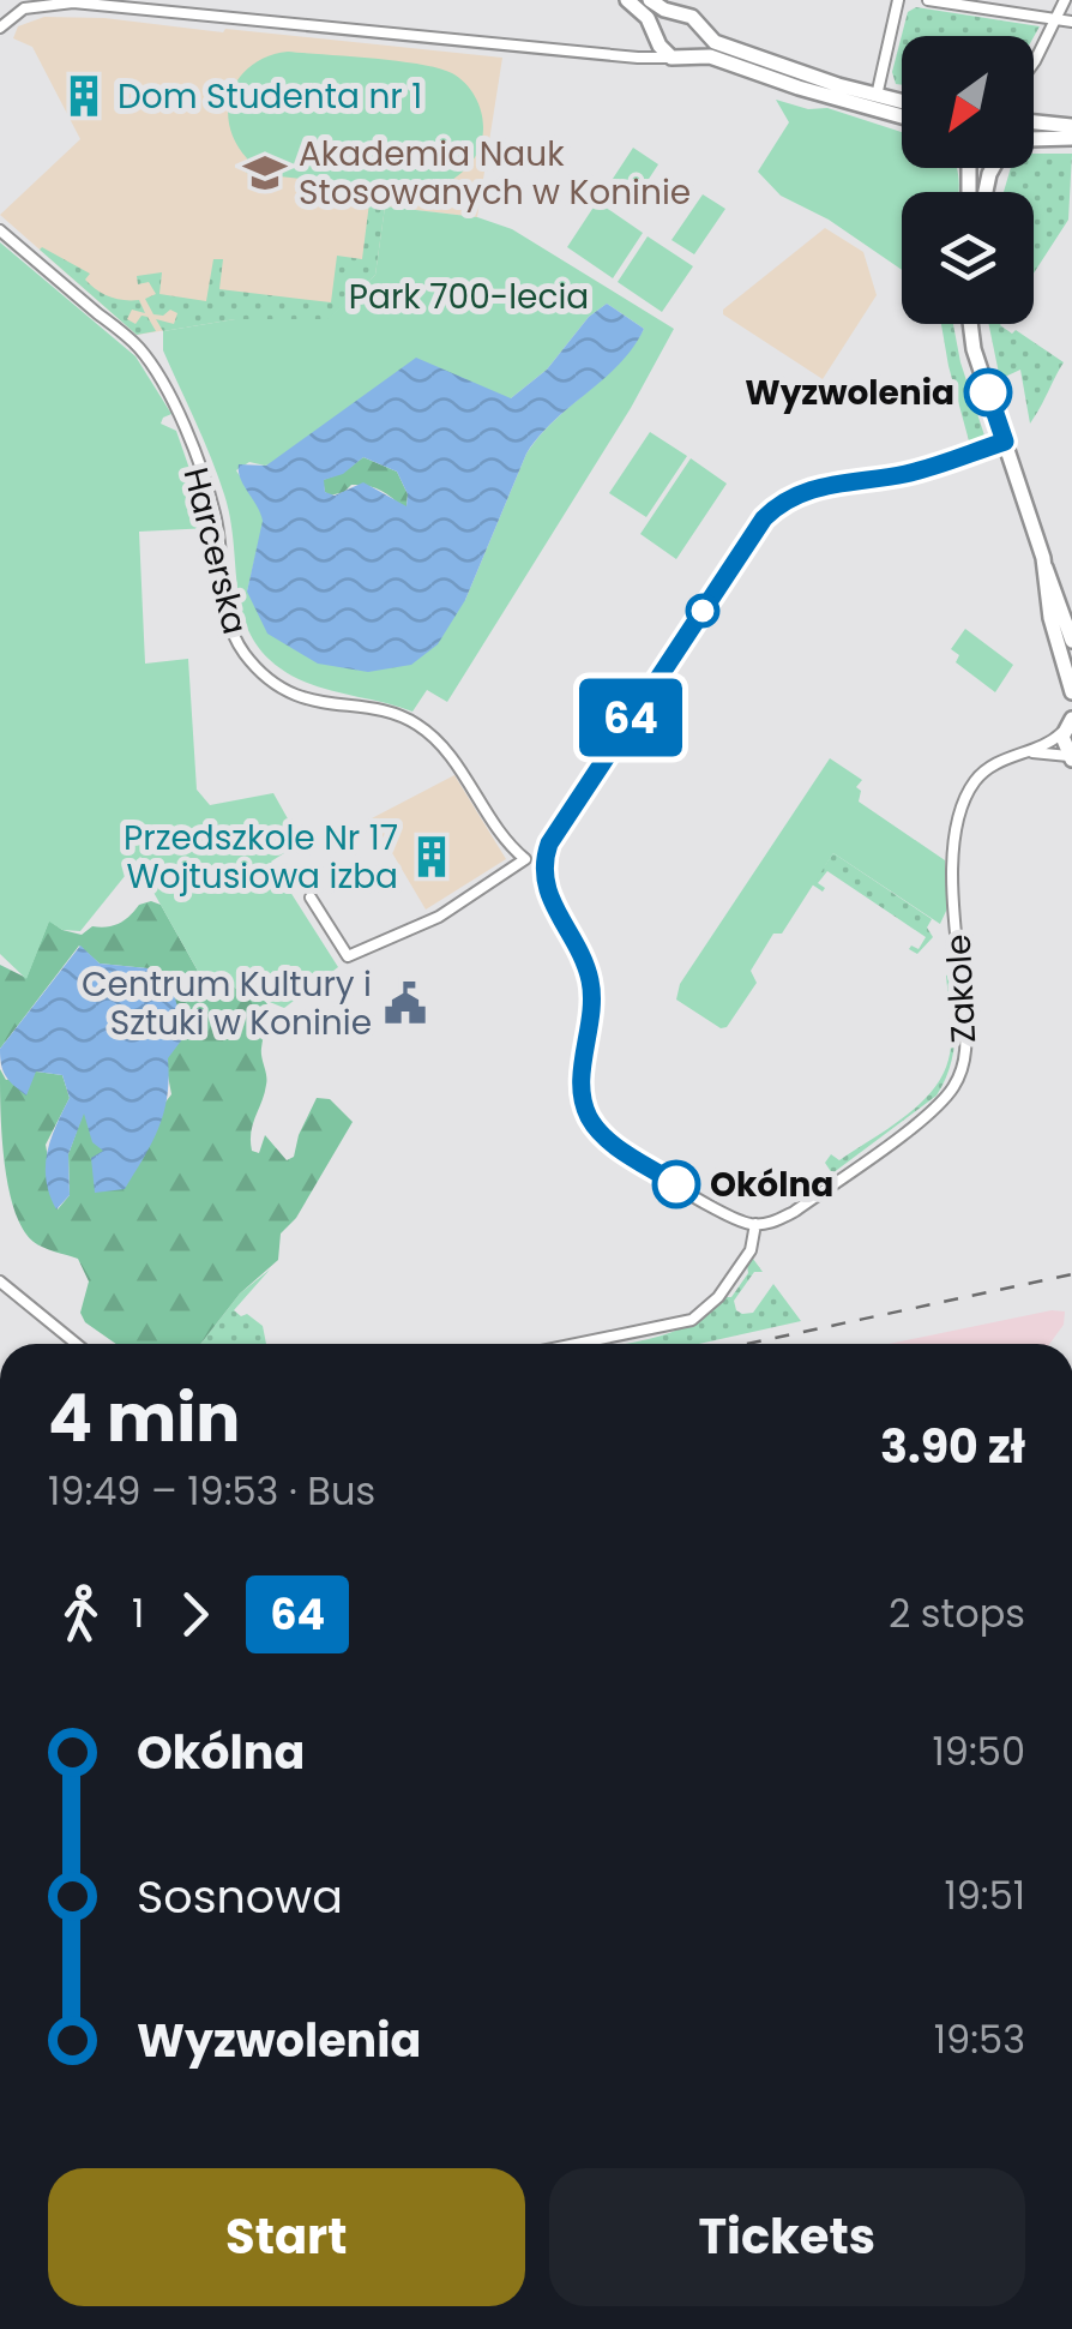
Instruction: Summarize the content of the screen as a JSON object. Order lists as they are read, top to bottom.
{
  "streets": {
    "street": ["Harcerska", "Zakole"]
  },
  "parks": ["Park 700-lecia"],
  "places": {
    "building": ["Dom Studenta nr 1", "Przedszkole Nr 17 Wojtusiowa izba"],
    "school or university": ["Akademia Nauk Stosowanych w Koninie"],
    "other": ["Wyzwolenia", "Okólna"],
    "public building": ["Centrum Kultury i Sztuki w Koninie"]
  },
  "lines": ["bus line 64"],
  "north": "bottom left",
  "page": {
    "on_map": "64",
    "heading": ["4 min", "19:49 – 19:53 · Bus", "3.90 zł"],
    "legs": ["1", "64", "2 stops"],
    "list": [
      {
        "name": "Okólna",
        "value": "19:50"
      },
      {
        "name": "Sosnowa",
        "value": "19:51"
      },
      {
        "name": "Wyzwolenia",
        "value": "19:53"
      }
    ],
    "buttons": ["Start", "Tickets"]
  }
}
